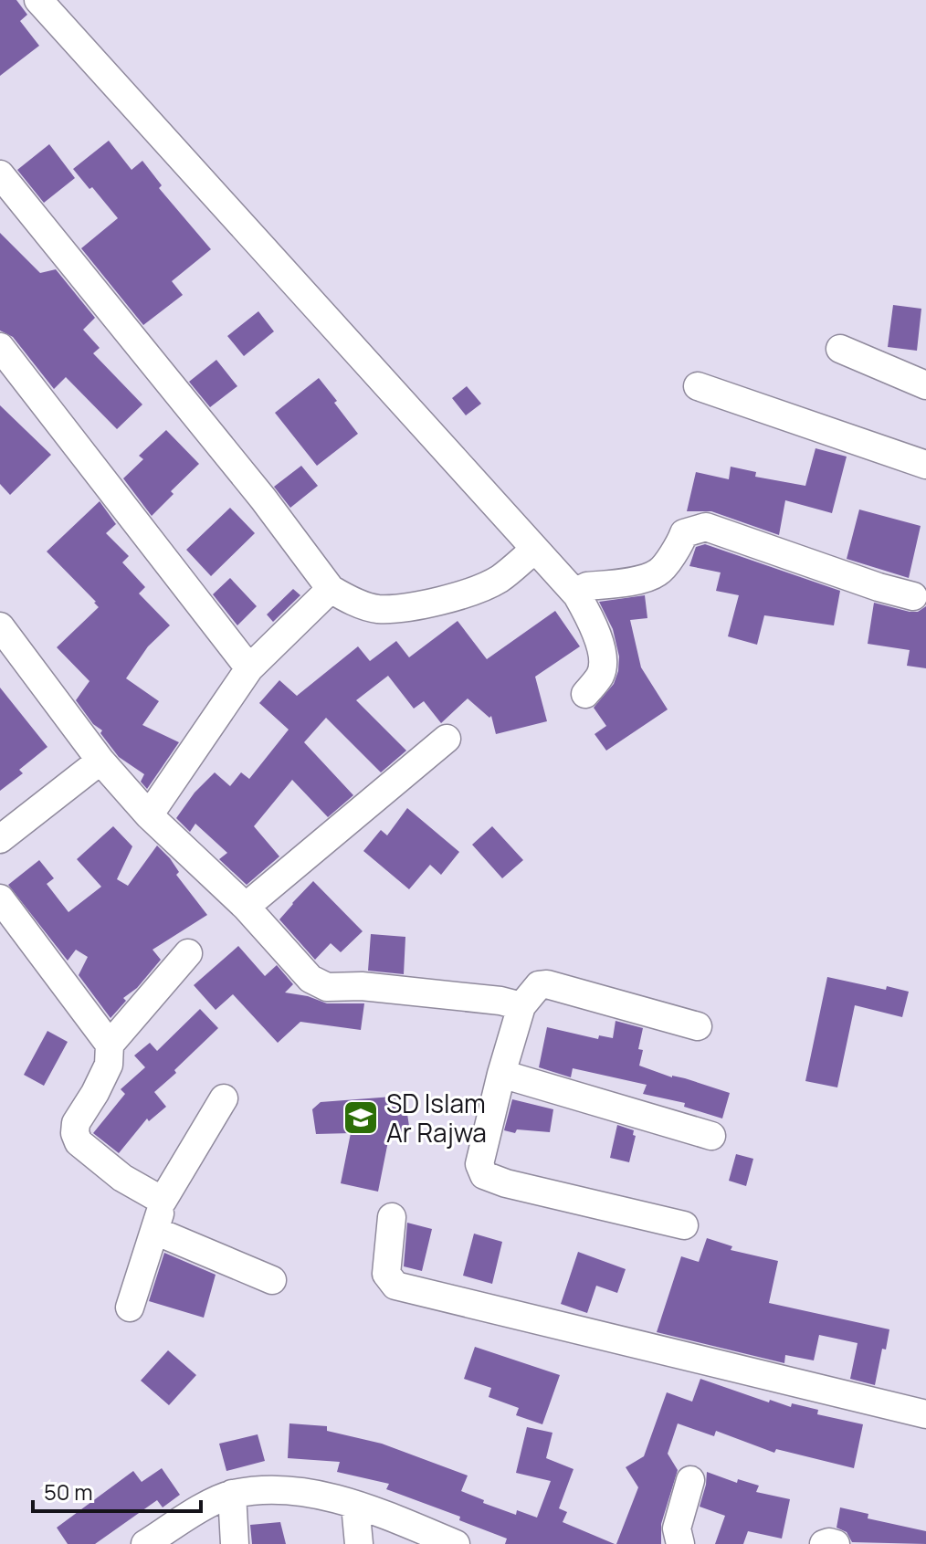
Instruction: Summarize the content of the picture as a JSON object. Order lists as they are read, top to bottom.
{
  "places": {
    "school or university": ["SD Islam Ar Rajwa"]
  },
  "scale_bar": "50 m"
}
